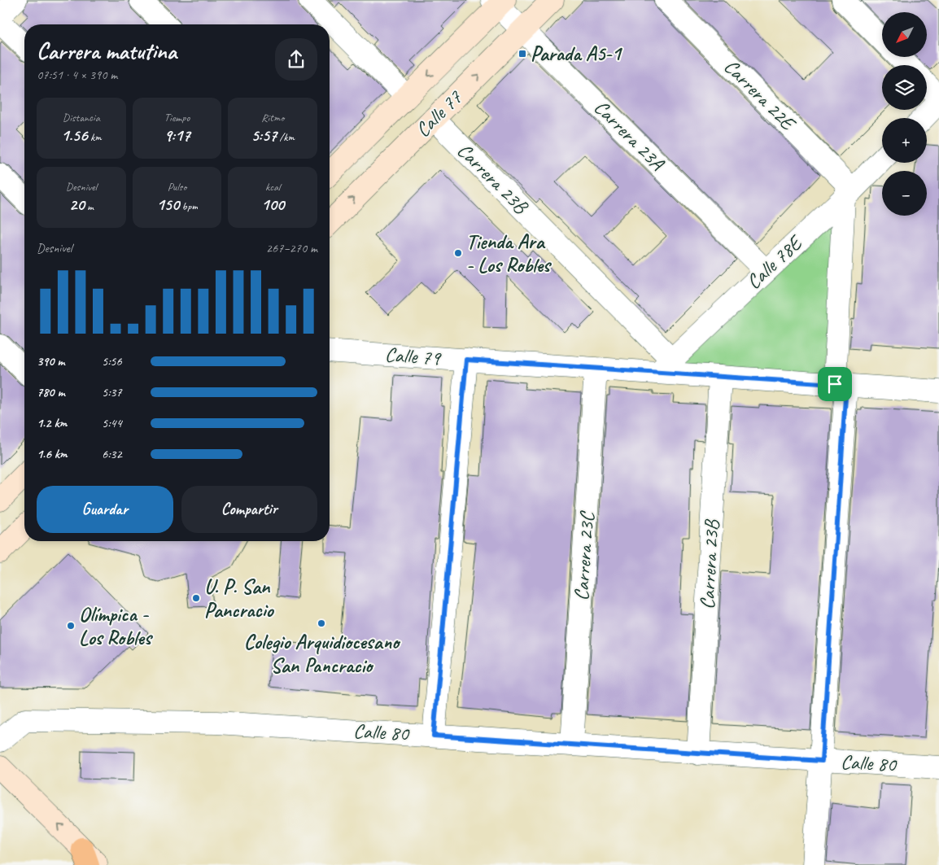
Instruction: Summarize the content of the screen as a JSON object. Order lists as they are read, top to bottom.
{
  "streets": {
    "street": [
      "Carrera 22E",
      "Calle 77",
      "Carrera 23A",
      "Carrera 23B",
      "Calle 78E",
      "Calle 79",
      "Carrera 23C",
      "Calle 80"
    ]
  },
  "crossings": [
    ["Carrera 22E", "Calle 78E"],
    ["Calle 77", "Carrera 23A"],
    ["Calle 77", "Carrera 23B"],
    ["Carrera 23A", "Calle 78E"],
    ["Carrera 23B", "Calle 78E"],
    ["Carrera 23B", "Calle 79"],
    ["Carrera 23B", "Calle 80"],
    ["Calle 78E", "Calle 79"],
    ["Calle 79", "Carrera 23C"],
    ["Carrera 23C", "Calle 80"]
  ],
  "places": {
    "transit": ["Parada A5-1"],
    "other": [
      "Tienda Ara - Los Robles",
      "U. P. San Pancracio",
      "Colegio Arquidiocesano San Pancracio",
      "Olímpica - Los Robles"
    ]
  },
  "north": "bottom left",
  "page": {
    "map_buttons": ["+", "−"],
    "heading": ["Carrera matutina", "07:51 · 4 × 390 m"],
    "stats": [
      ["Distancia", "1.56 km"],
      ["Tiempo", "9:17"],
      ["Ritmo", "5:57 /km"],
      ["Desnivel", "20 m"],
      ["Pulso", "150 bpm"],
      ["kcal", "100"]
    ],
    "chart": ["Desnivel", "267–270 m"],
    "list": [
      {
        "name": "390 m",
        "note": "5:56"
      },
      {
        "name": "780 m",
        "note": "5:37"
      },
      {
        "name": "1.2 km",
        "note": "5:44"
      },
      {
        "name": "1.6 km",
        "note": "6:32"
      }
    ],
    "buttons": ["Guardar", "Compartir"]
  }
}
